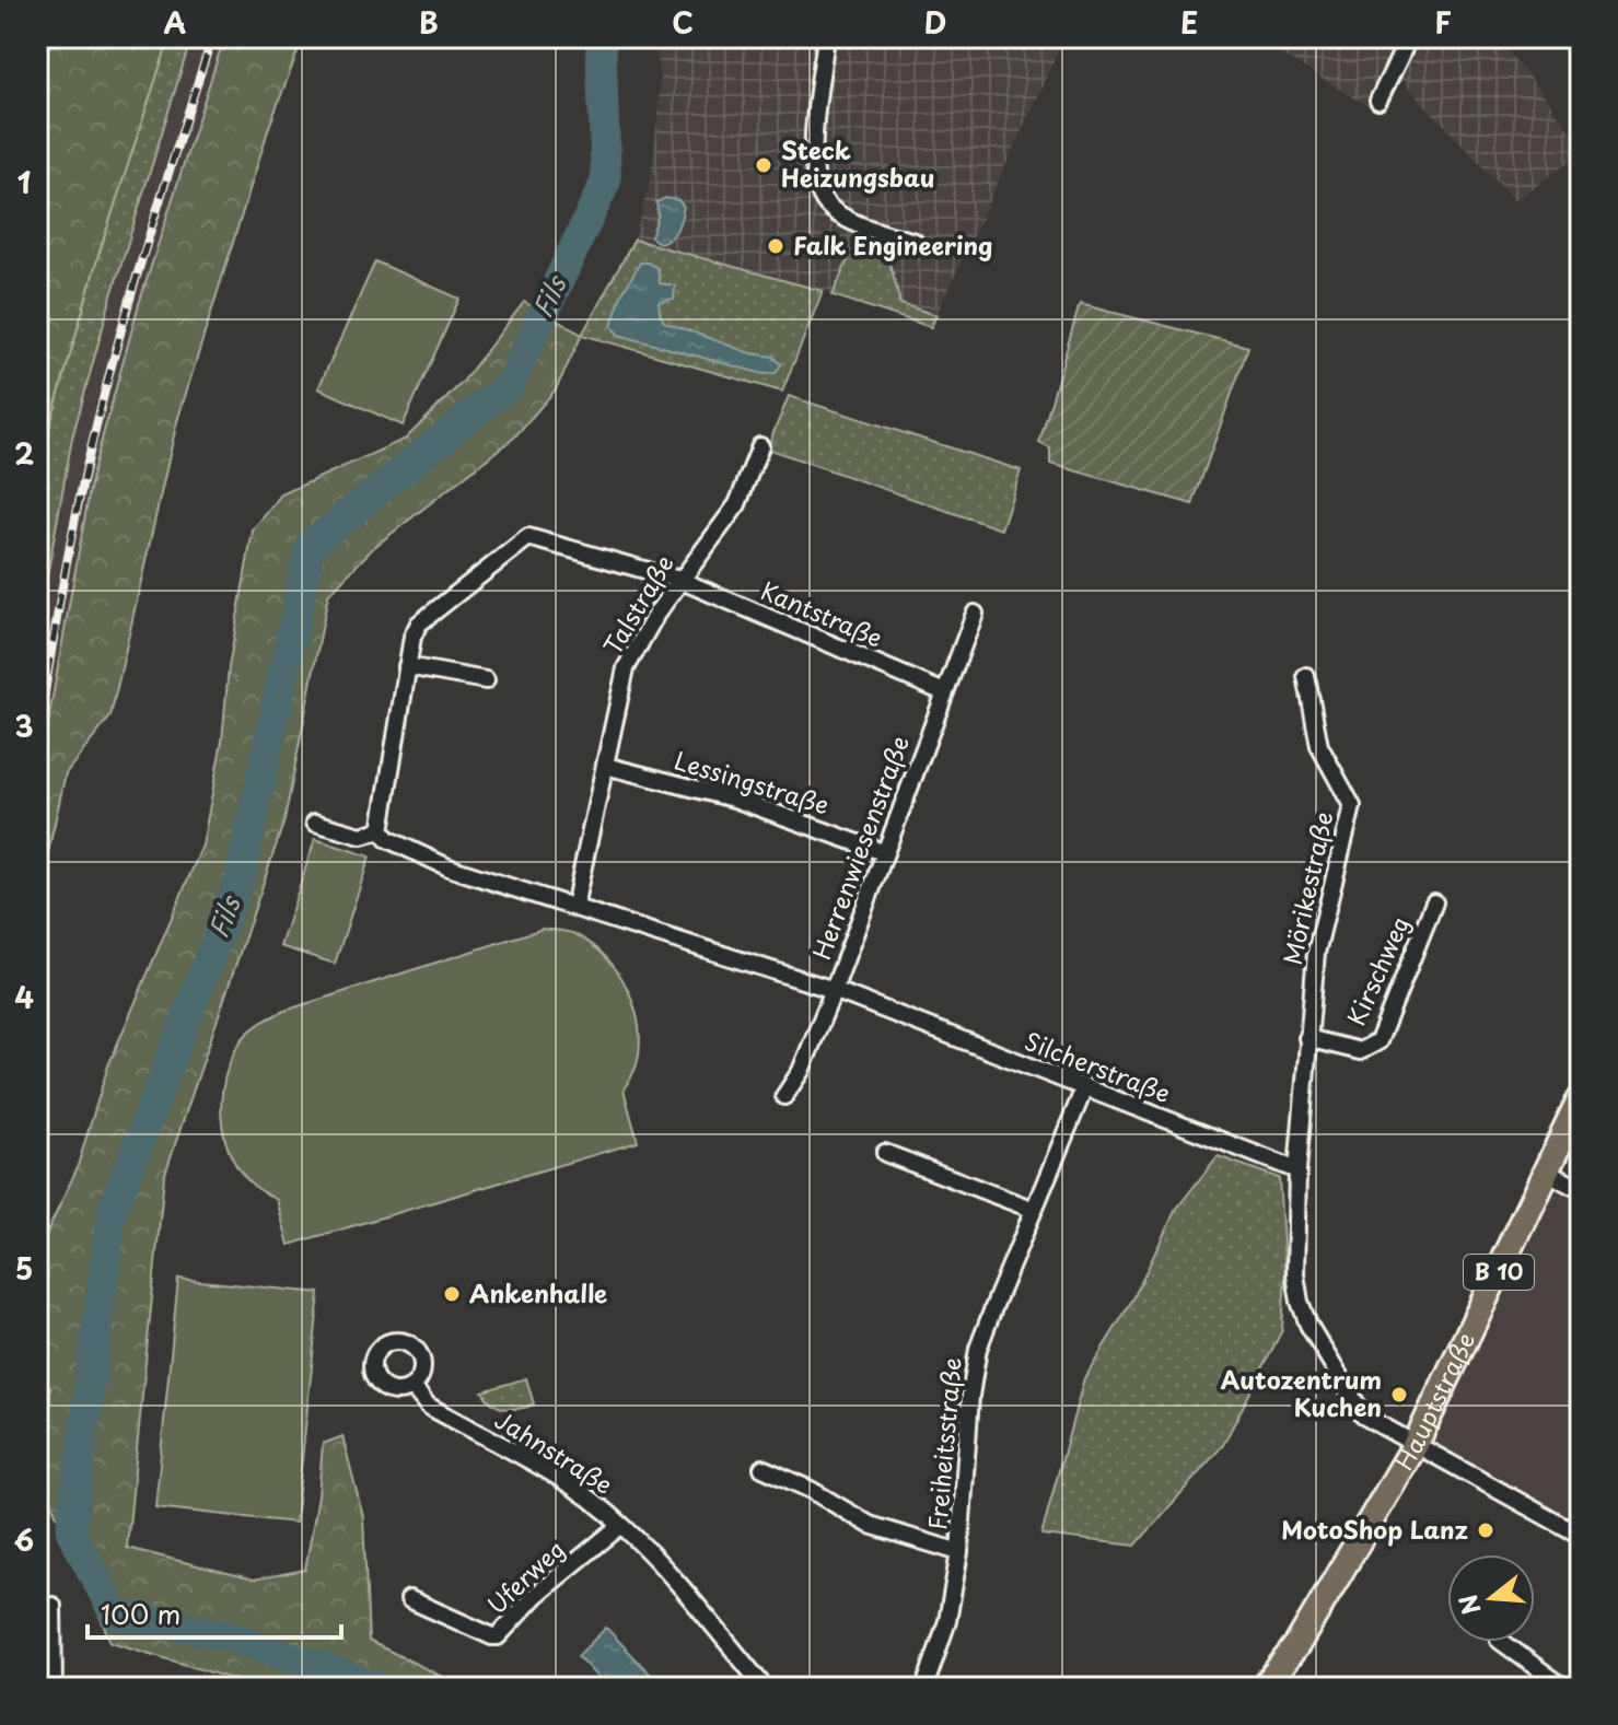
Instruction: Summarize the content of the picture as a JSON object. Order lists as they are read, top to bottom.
{
  "streets": {
    "main road": ["B 10", "Hauptstraße"],
    "street": [
      "Talstraße",
      "Kantstraße",
      "Lessingstraße",
      "Herrenwiesenstraße",
      "Mörikestraße",
      "Kirschweg",
      "Silcherstraße",
      "Freiheitsstraße",
      "Jahnstraße",
      "Uferweg"
    ]
  },
  "crossings": [
    ["Talstraße", "Kantstraße"],
    ["Talstraße", "Lessingstraße"],
    ["Talstraße", "Silcherstraße"],
    ["Kantstraße", "Herrenwiesenstraße"],
    ["Lessingstraße", "Herrenwiesenstraße"],
    ["Herrenwiesenstraße", "Silcherstraße"],
    ["Mörikestraße", "Kirschweg"],
    ["Mörikestraße", "Silcherstraße"],
    ["Silcherstraße", "Freiheitsstraße"],
    ["Jahnstraße", "Uferweg"]
  ],
  "water": ["Fils"],
  "places": [
    "Steck Heizungsbau",
    "Falk Engineering",
    "Ankenhalle",
    "Autozentrum Kuchen",
    "MotoShop Lanz"
  ],
  "scale_bar": "100 m",
  "north": "left",
  "grid": {
    "columns": [
      "A",
      "B",
      "C",
      "D",
      "E",
      "F"
    ],
    "rows": [
      "1",
      "2",
      "3",
      "4",
      "5",
      "6"
    ]
  }
}
